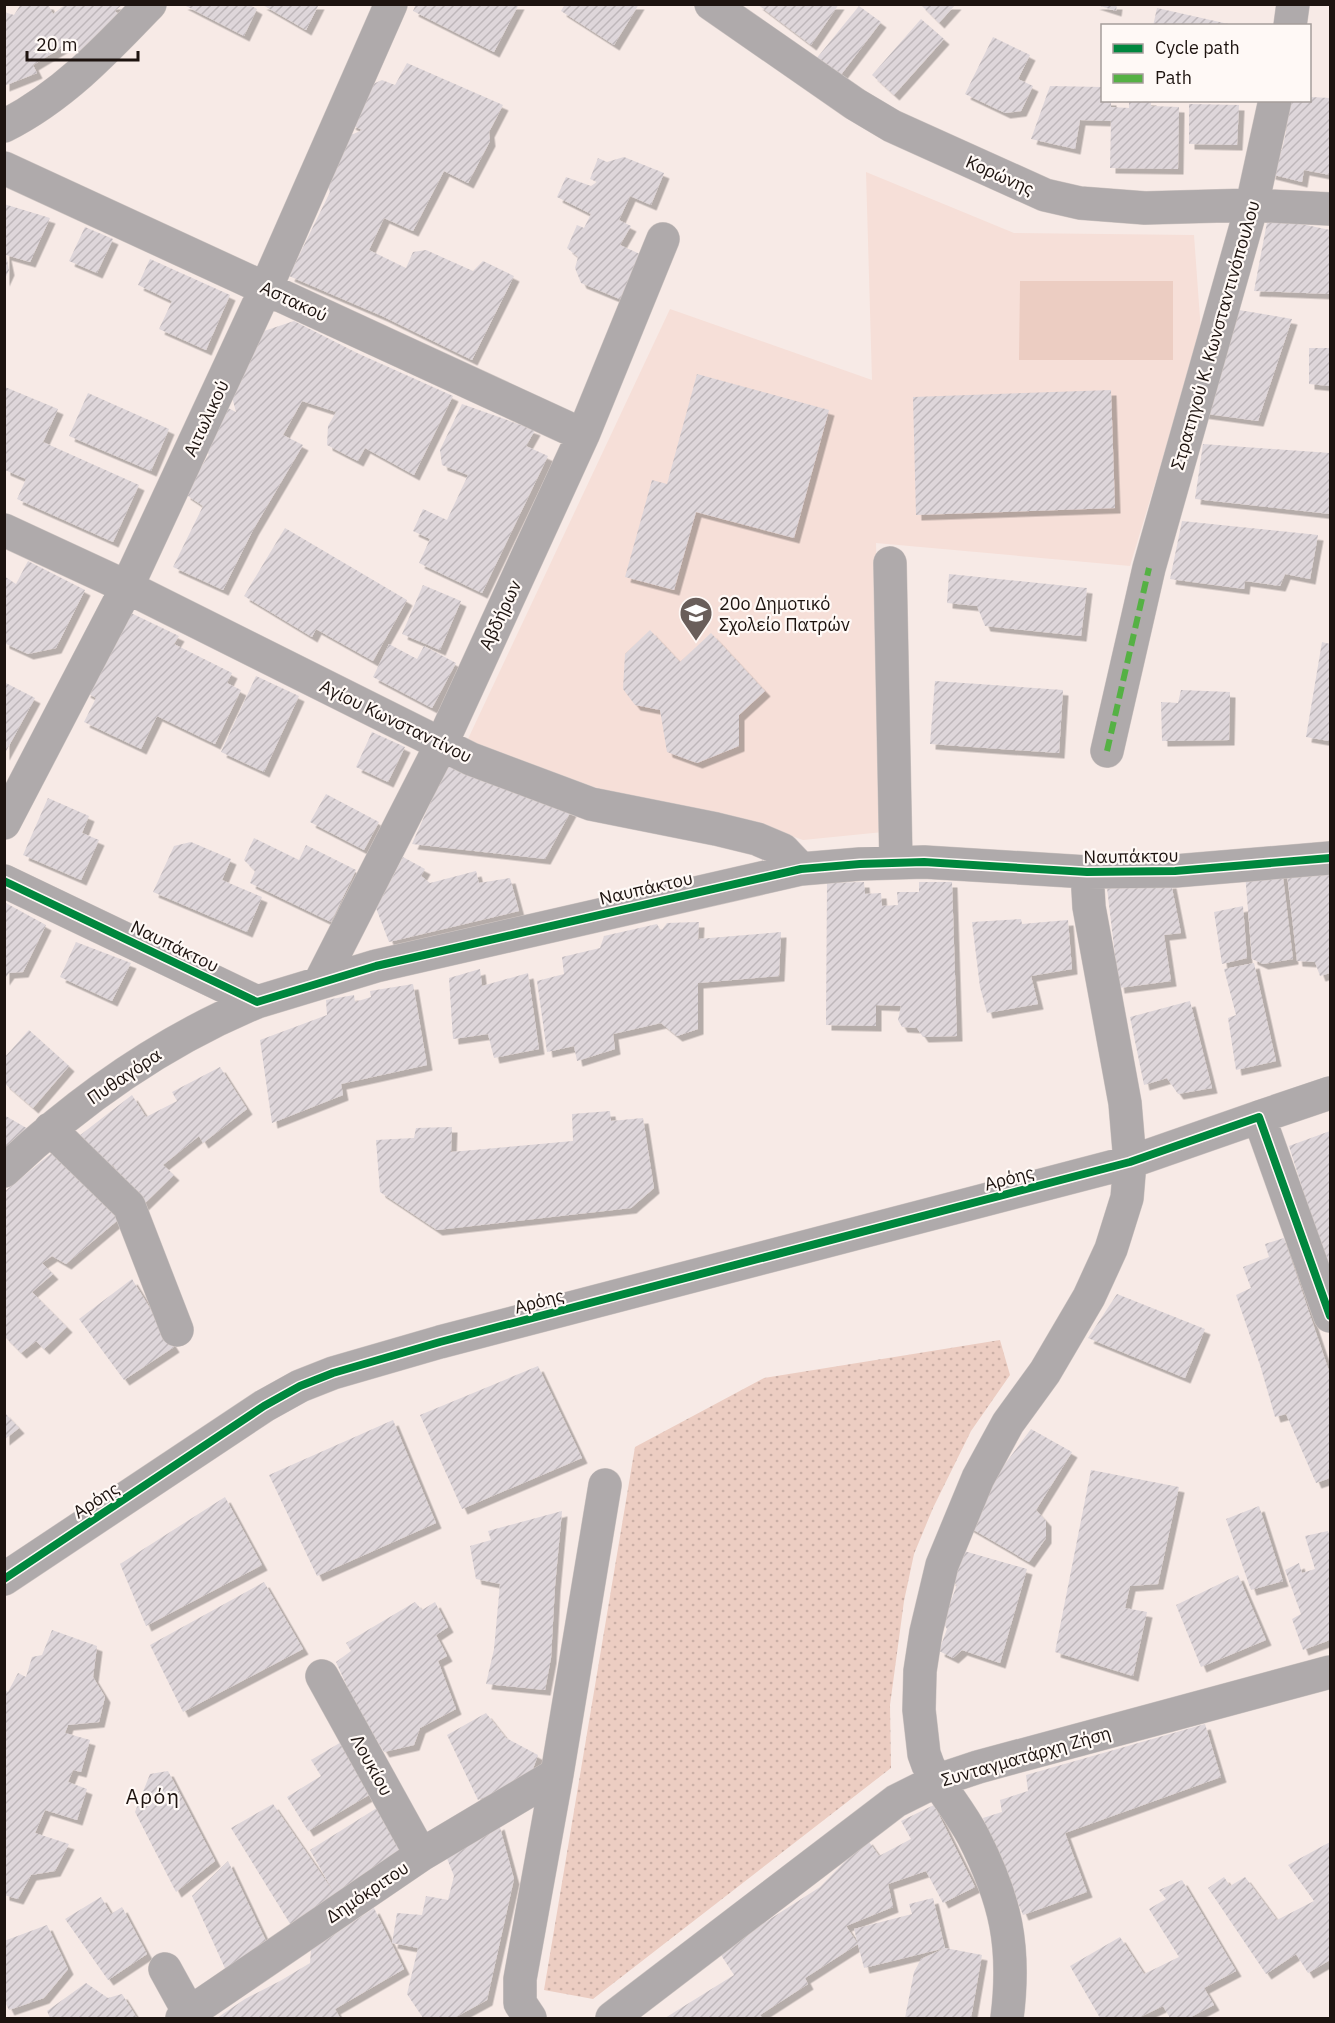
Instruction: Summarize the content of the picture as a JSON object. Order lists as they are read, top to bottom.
{
  "streets": {
    "street": [
      "Κορώνης",
      "Αστακού",
      "Στρατηγού Κ. Κωνσταντινόπουλου",
      "Αιτωλικού",
      "Αβδήρων",
      "Αγίου Κωνσταντίνου",
      "Ναυπάκτου",
      "Πυθαγόρα",
      "Αρόης",
      "Συνταγματάρχη Ζήση",
      "Λουκίου",
      "Δημόκριτου"
    ]
  },
  "crossings": [
    ["Κορώνης", "Στρατηγού Κ. Κωνσταντινόπουλου"],
    ["Αστακού", "Αιτωλικού"],
    ["Αστακού", "Αβδήρων"],
    ["Αιτωλικού", "Αγίου Κωνσταντίνου"],
    ["Αβδήρων", "Αγίου Κωνσταντίνου"],
    ["Αβδήρων", "Ναυπάκτου"],
    ["Αγίου Κωνσταντίνου", "Ναυπάκτου"],
    ["Ναυπάκτου", "Πυθαγόρα"],
    ["Λουκίου", "Δημόκριτου"]
  ],
  "districts": ["Αρόη"],
  "places": {
    "school or university": ["20ο Δημοτικό Σχολείο Πατρών"]
  },
  "legend": ["Cycle path", "Path"],
  "scale_bar": "20 m"
}
